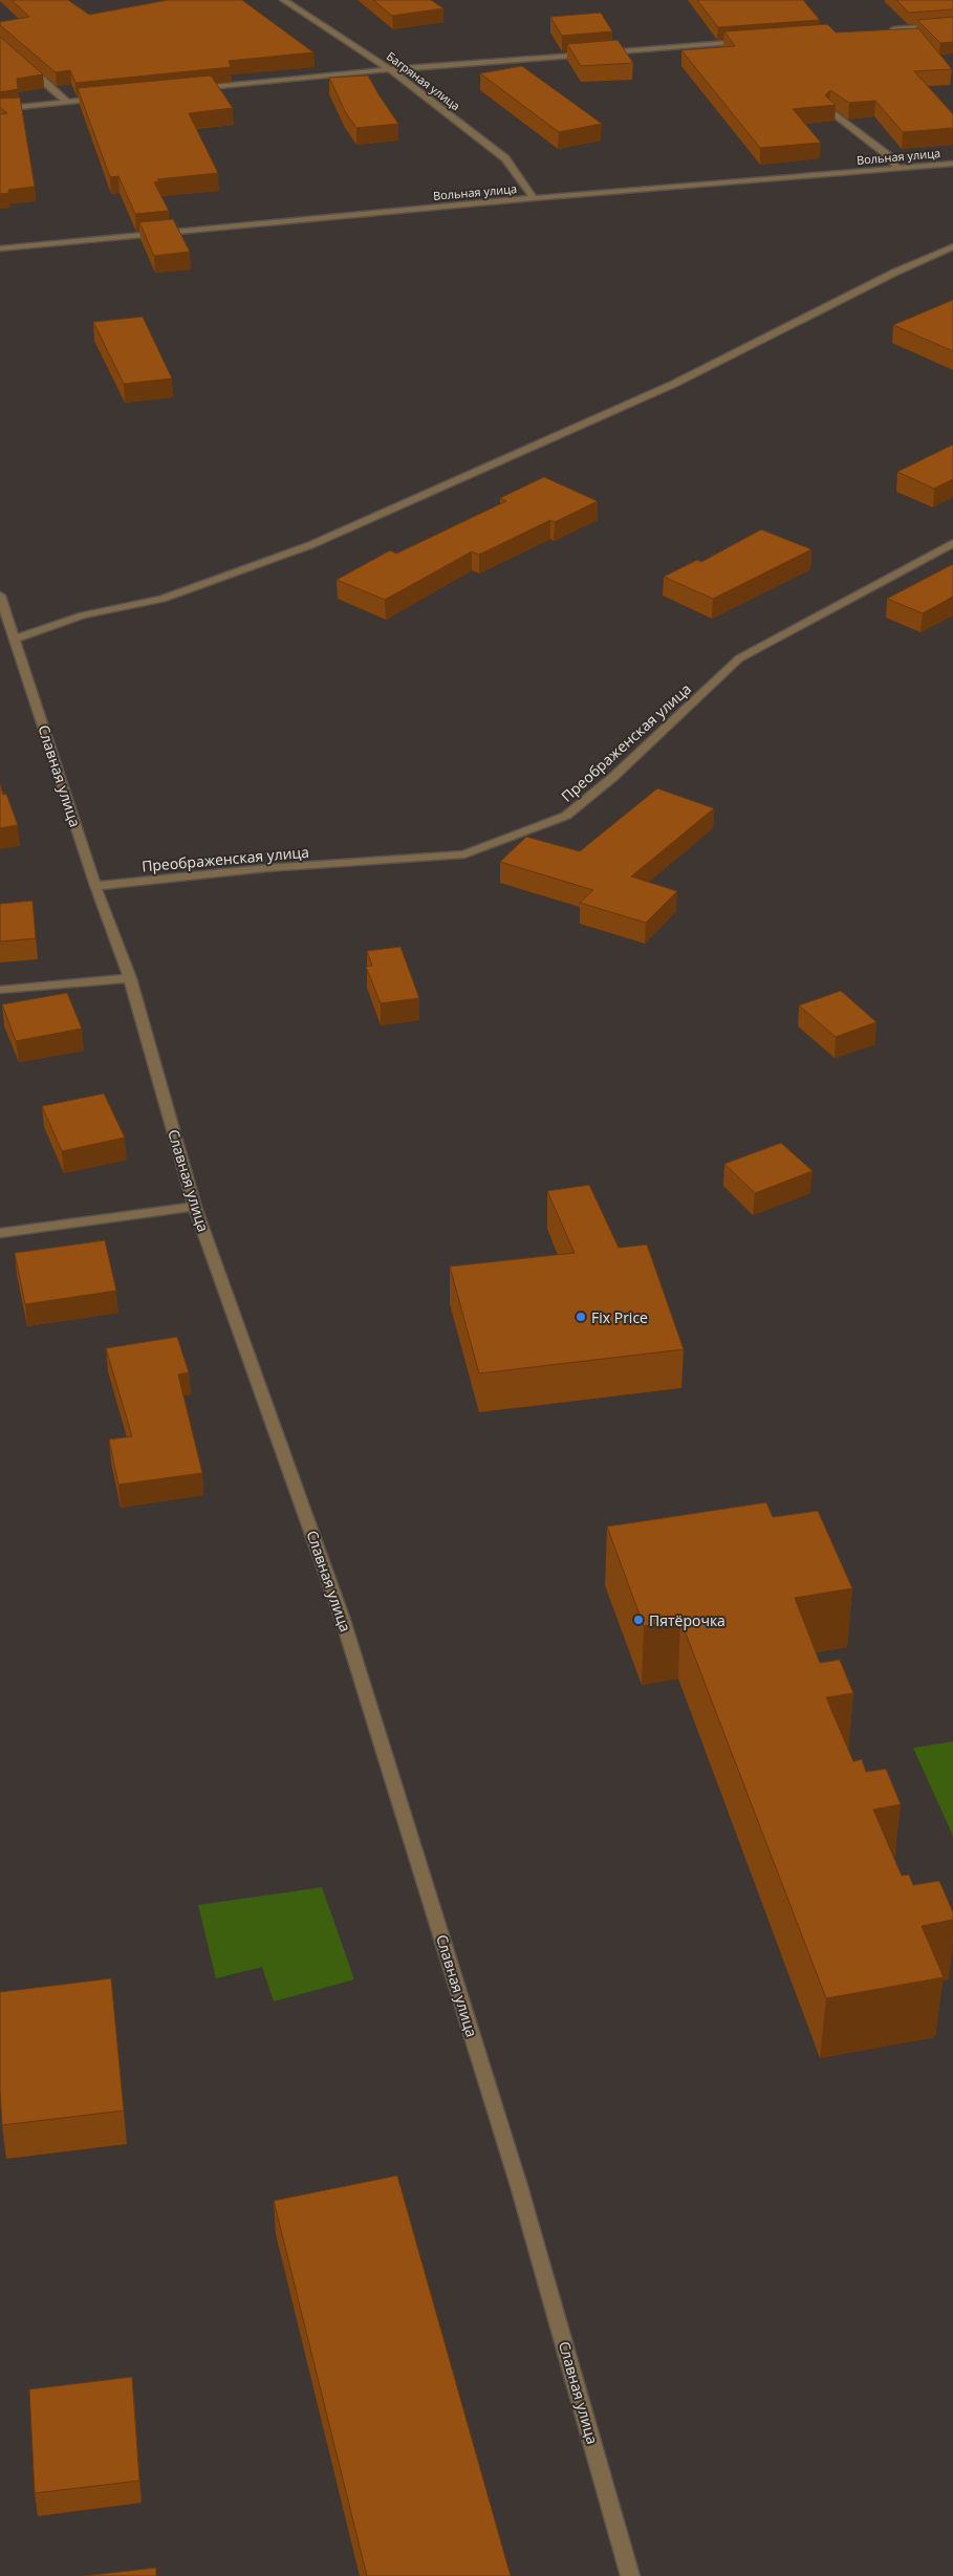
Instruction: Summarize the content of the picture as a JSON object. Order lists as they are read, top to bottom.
{
  "streets": {
    "street": [
      "Багряная улица",
      "Вольная улица",
      "Преображенская улица",
      "Славная улица"
    ]
  },
  "crossings": [
    ["Багряная улица", "Вольная улица"],
    ["Преображенская улица", "Славная улица"]
  ],
  "places": ["Fix Price", "Пятёрочка"]
}
